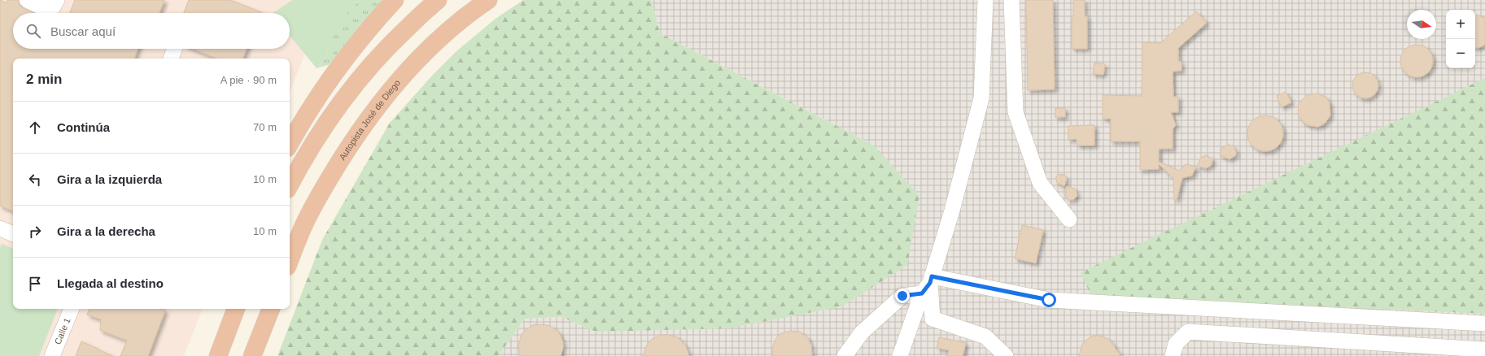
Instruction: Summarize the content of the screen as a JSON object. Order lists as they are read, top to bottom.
{
  "streets": {
    "highway": ["Autopista José de Diego"],
    "street": ["Calle 1"]
  },
  "north": "right",
  "page": {
    "map_buttons": ["+", "−"],
    "search": "Buscar aquí",
    "heading": ["2 min", "A pie · 90 m"],
    "list": [
      ["Continúa", "70 m"],
      ["Gira a la izquierda", "10 m"],
      ["Gira a la derecha", "10 m"],
      "Llegada al destino"
    ]
  }
}
